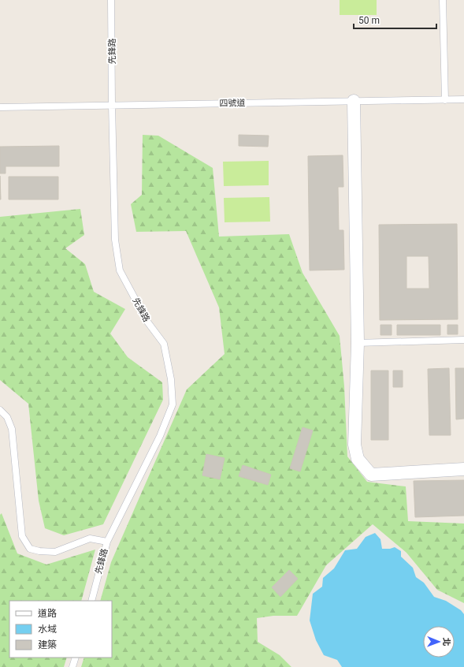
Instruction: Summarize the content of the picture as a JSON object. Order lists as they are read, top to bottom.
{
  "streets": {
    "lane": ["先鋒路", "四號道"]
  },
  "crossings": [
    ["先鋒路", "四號道"]
  ],
  "legend": ["道路", "水域", "建築"],
  "scale_bar": "50 m",
  "north": "right"
}
